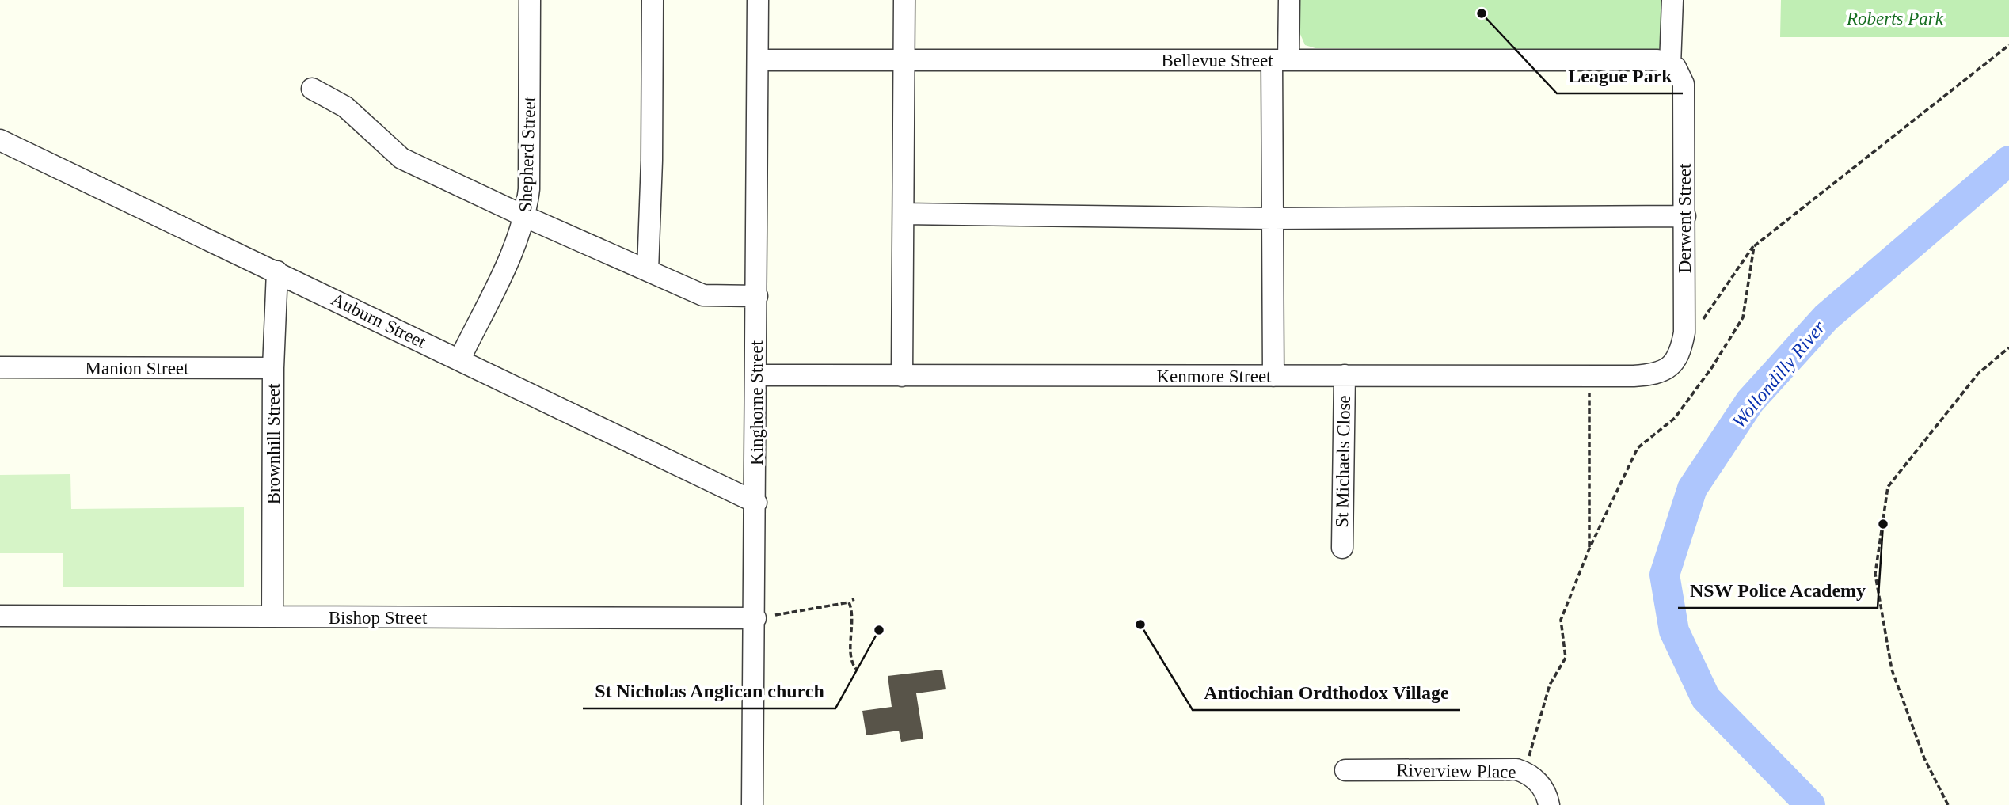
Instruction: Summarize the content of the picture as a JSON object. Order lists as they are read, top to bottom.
{
  "streets": {
    "street": [
      "Bellevue Street",
      "Shepherd Street",
      "Derwent Street",
      "Auburn Street",
      "Manion Street",
      "Kenmore Street",
      "Kinghorne Street",
      "Brownhill Street",
      "St Michaels Close",
      "Bishop Street",
      "Riverview Place"
    ]
  },
  "crossings": [
    ["Bellevue Street", "Derwent Street"],
    ["Bellevue Street", "Kinghorne Street"],
    ["Shepherd Street", "Auburn Street"],
    ["Derwent Street", "Kenmore Street"],
    ["Auburn Street", "Kinghorne Street"],
    ["Auburn Street", "Brownhill Street"],
    ["Manion Street", "Brownhill Street"],
    ["Kenmore Street", "Kinghorne Street"],
    ["Kenmore Street", "St Michaels Close"],
    ["Kinghorne Street", "Bishop Street"],
    ["Brownhill Street", "Bishop Street"]
  ],
  "water": ["Wollondilly River"],
  "parks": ["Roberts Park"],
  "places": [
    "League Park",
    "NSW Police Academy",
    "Antiochian Ordthodox Village",
    "St Nicholas Anglican church"
  ]
}
